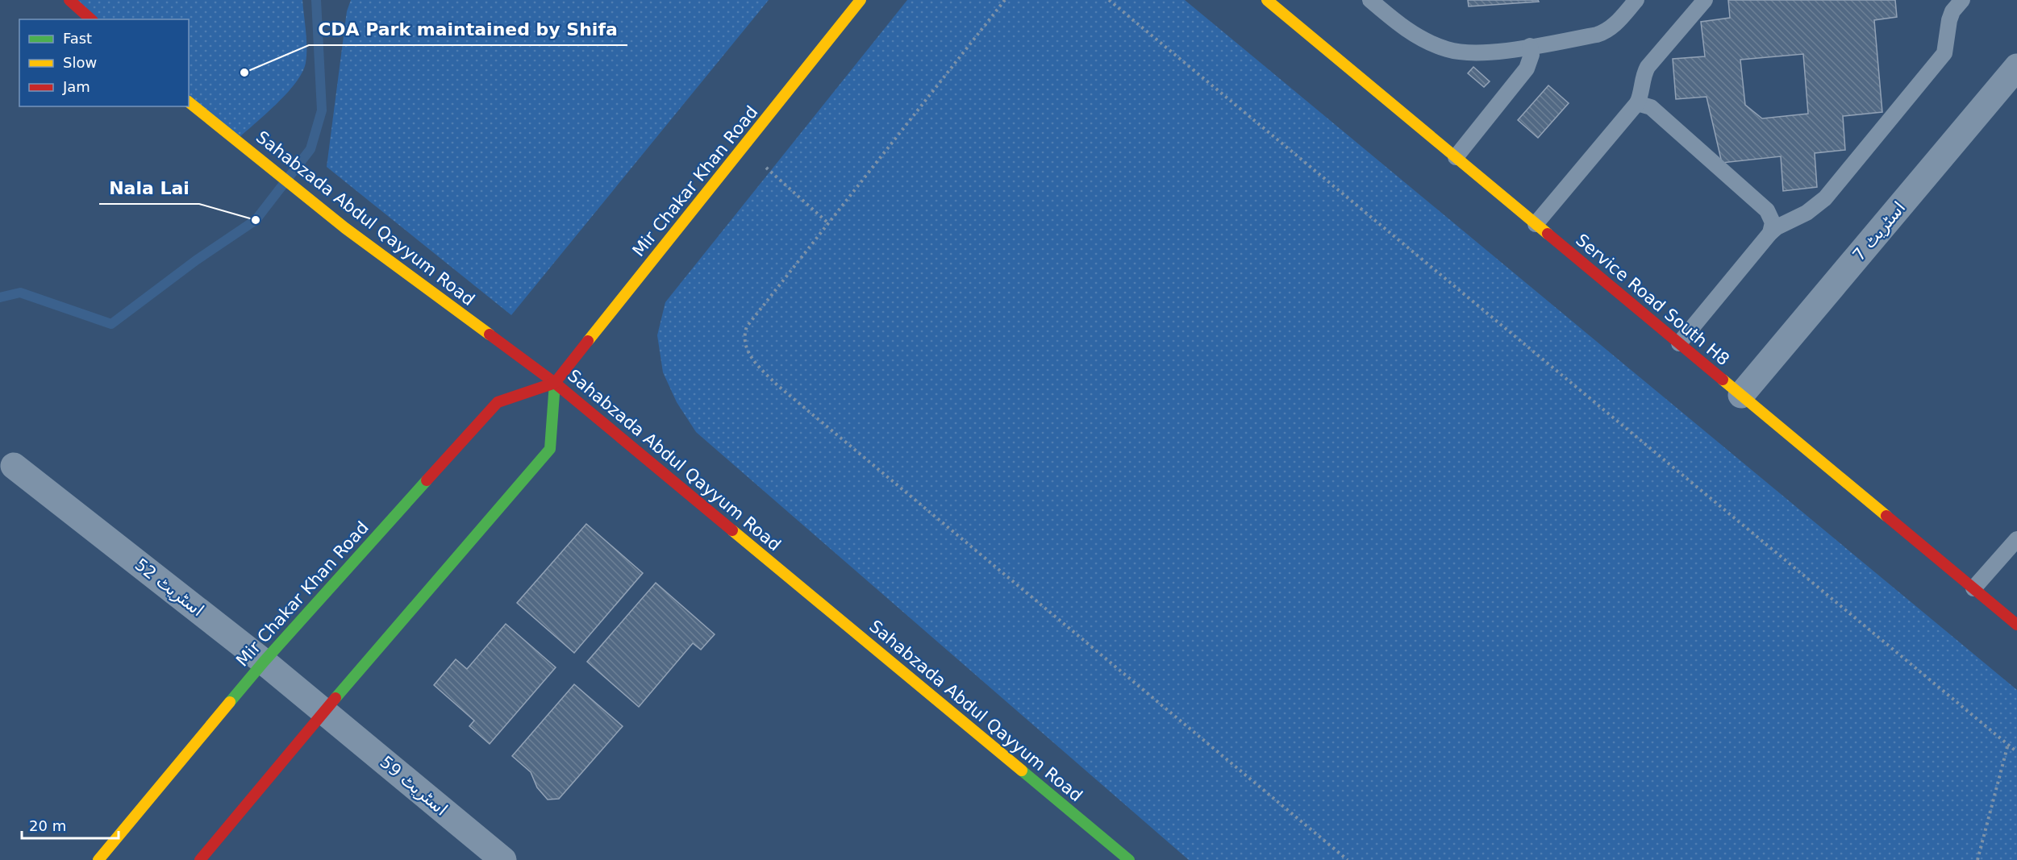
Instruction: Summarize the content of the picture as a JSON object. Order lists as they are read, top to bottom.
{
  "streets": {
    "street": [
      "Mir Chakar Khan Road",
      "Sahabzada Abdul Qayyum Road",
      "اسٹریٹ 7",
      "Service Road South H8",
      "اسٹریٹ 52",
      "اسٹریٹ 59"
    ]
  },
  "crossings": [
    ["Mir Chakar Khan Road", "Sahabzada Abdul Qayyum Road"],
    ["Mir Chakar Khan Road", "اسٹریٹ 52"],
    ["اسٹریٹ 7", "Service Road South H8"],
    ["اسٹریٹ 52", "اسٹریٹ 59"]
  ],
  "places": ["CDA Park maintained by Shifa", "Nala Lai"],
  "legend": ["Fast", "Slow", "Jam"],
  "scale_bar": "20 m"
}
